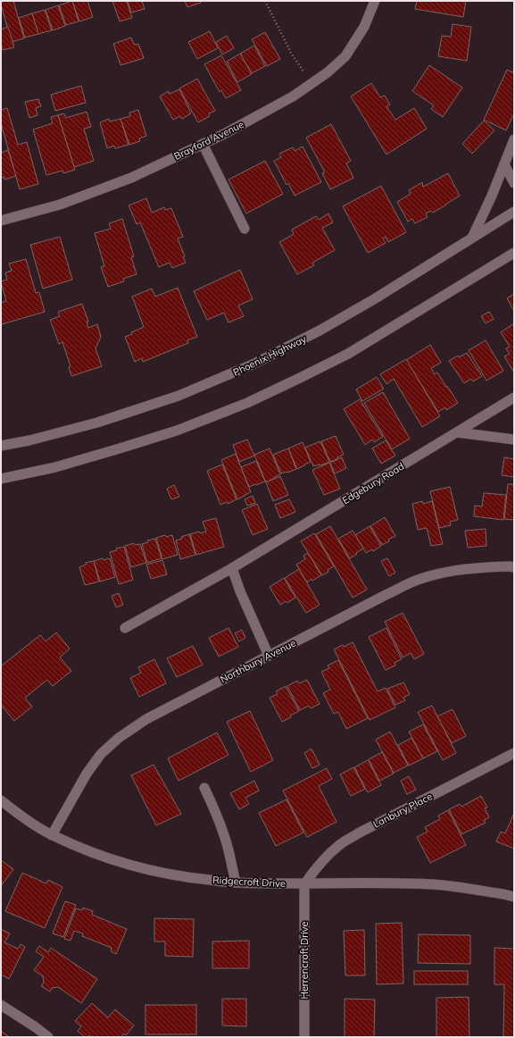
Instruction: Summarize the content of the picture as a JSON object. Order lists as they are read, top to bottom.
{
  "streets": {
    "street": [
      "Brayford Avenue",
      "Phoenix Highway",
      "Edgebury Road",
      "Northbury Avenue",
      "Lanbury Place",
      "Ridgecroft Drive",
      "Herrencroft Drive"
    ]
  },
  "crossings": [
    ["Northbury Avenue", "Ridgecroft Drive"],
    ["Lanbury Place", "Ridgecroft Drive"],
    ["Lanbury Place", "Herrencroft Drive"],
    ["Ridgecroft Drive", "Herrencroft Drive"]
  ]
}
